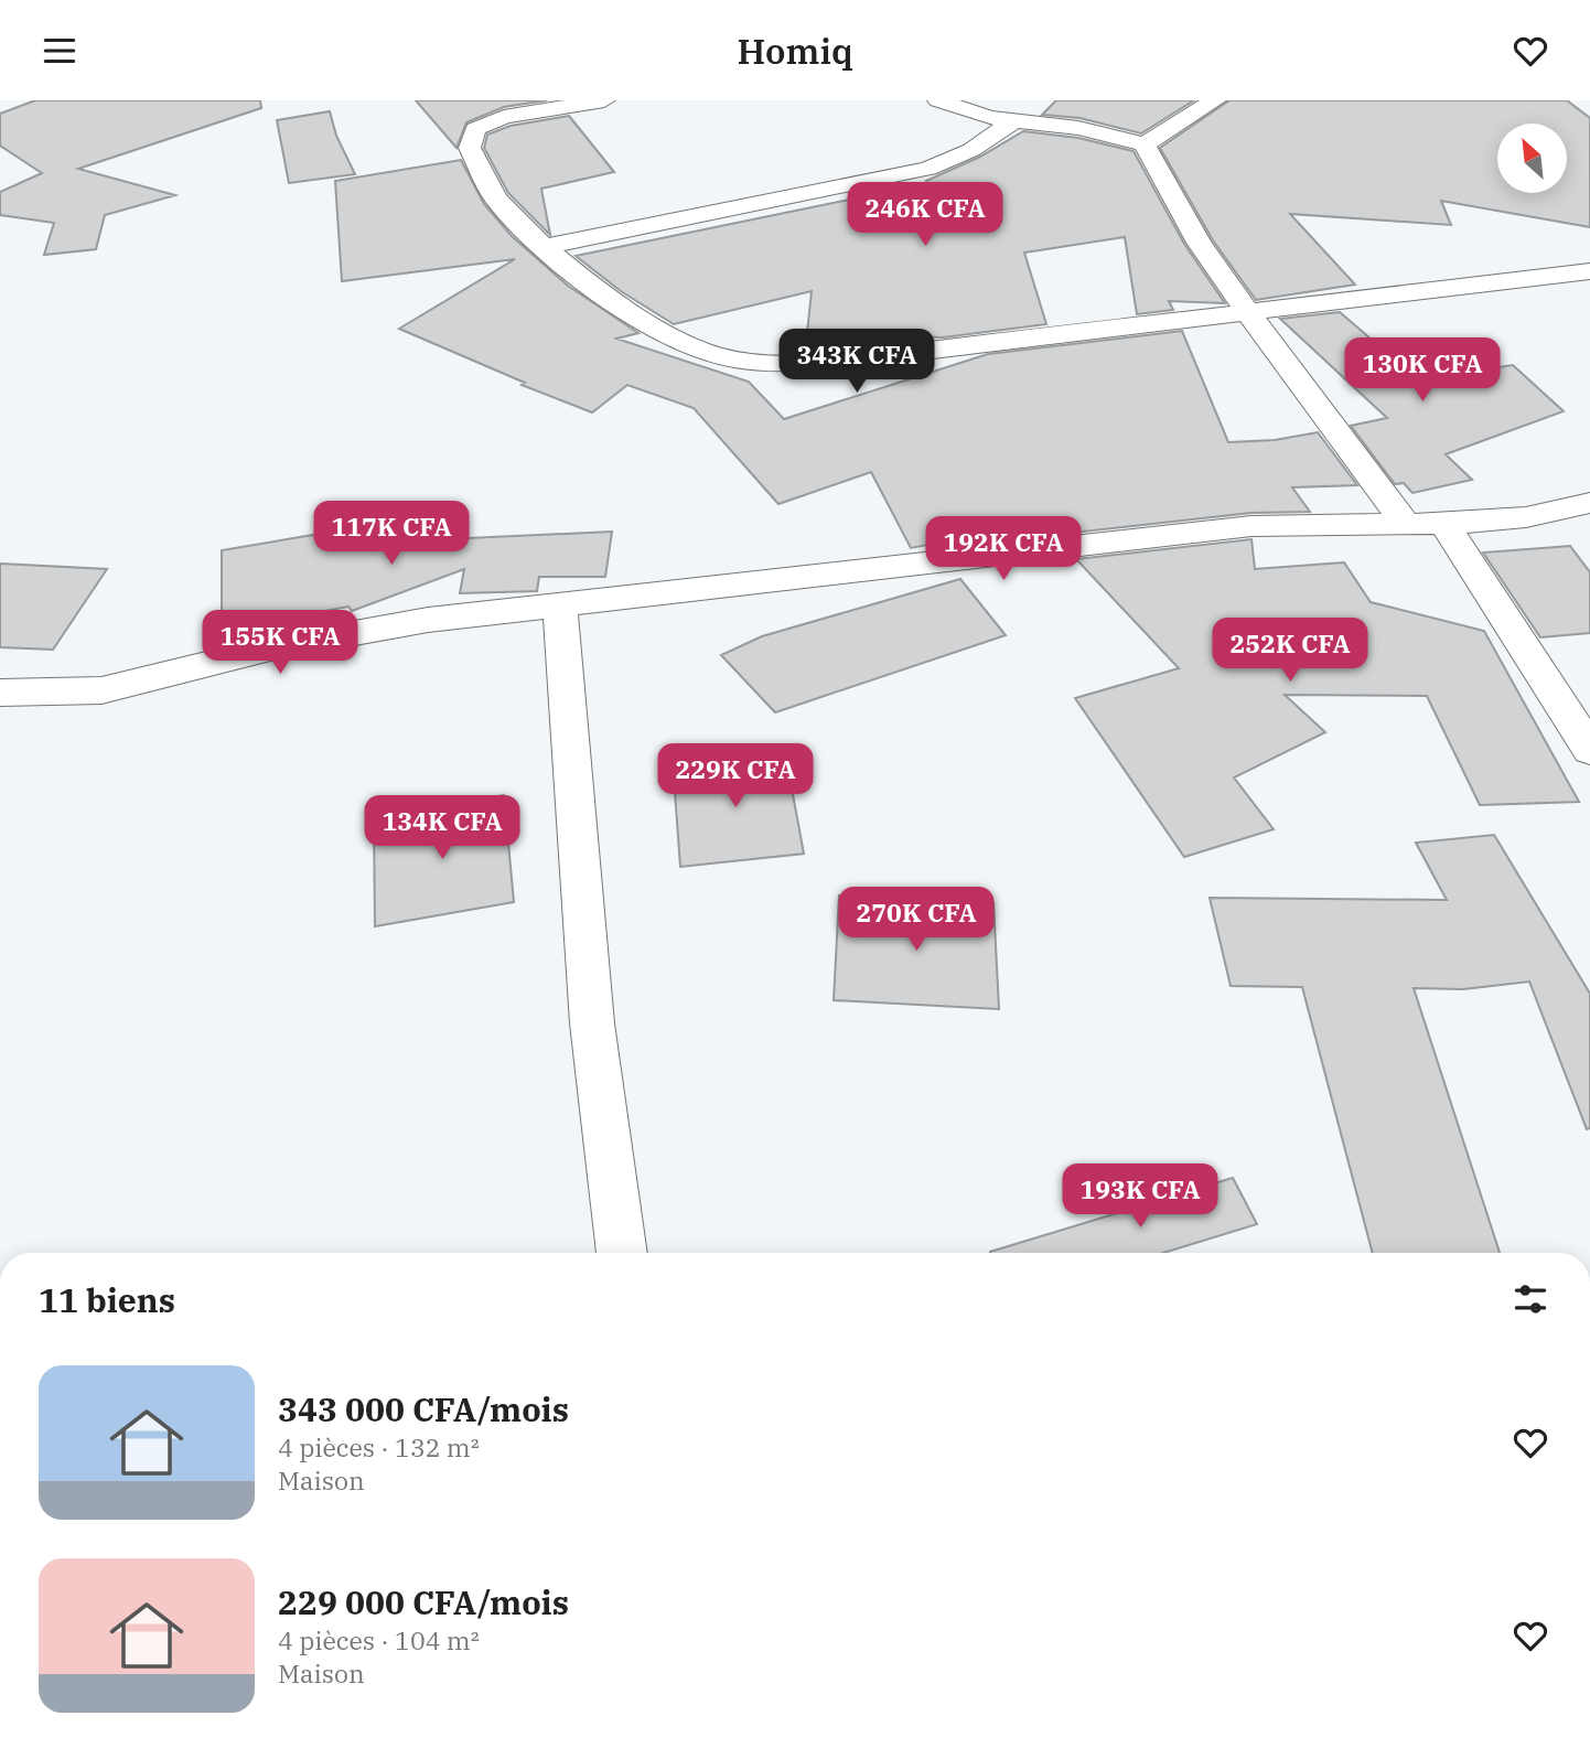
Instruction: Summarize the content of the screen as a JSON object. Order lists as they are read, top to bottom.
{
  "north": "top left",
  "page": {
    "header": "Homiq",
    "price": [
      "246K CFA",
      "343K CFA",
      "130K CFA",
      "117K CFA",
      "192K CFA",
      "155K CFA",
      "252K CFA",
      "229K CFA",
      "134K CFA",
      "270K CFA",
      "193K CFA"
    ],
    "heading": "11 biens",
    "list": [
      {
        "name": "343 000 CFA/mois",
        "note": "4 pièces · 132 m² · Maison"
      },
      {
        "name": "229 000 CFA/mois",
        "note": "4 pièces · 104 m² · Maison"
      }
    ]
  }
}
